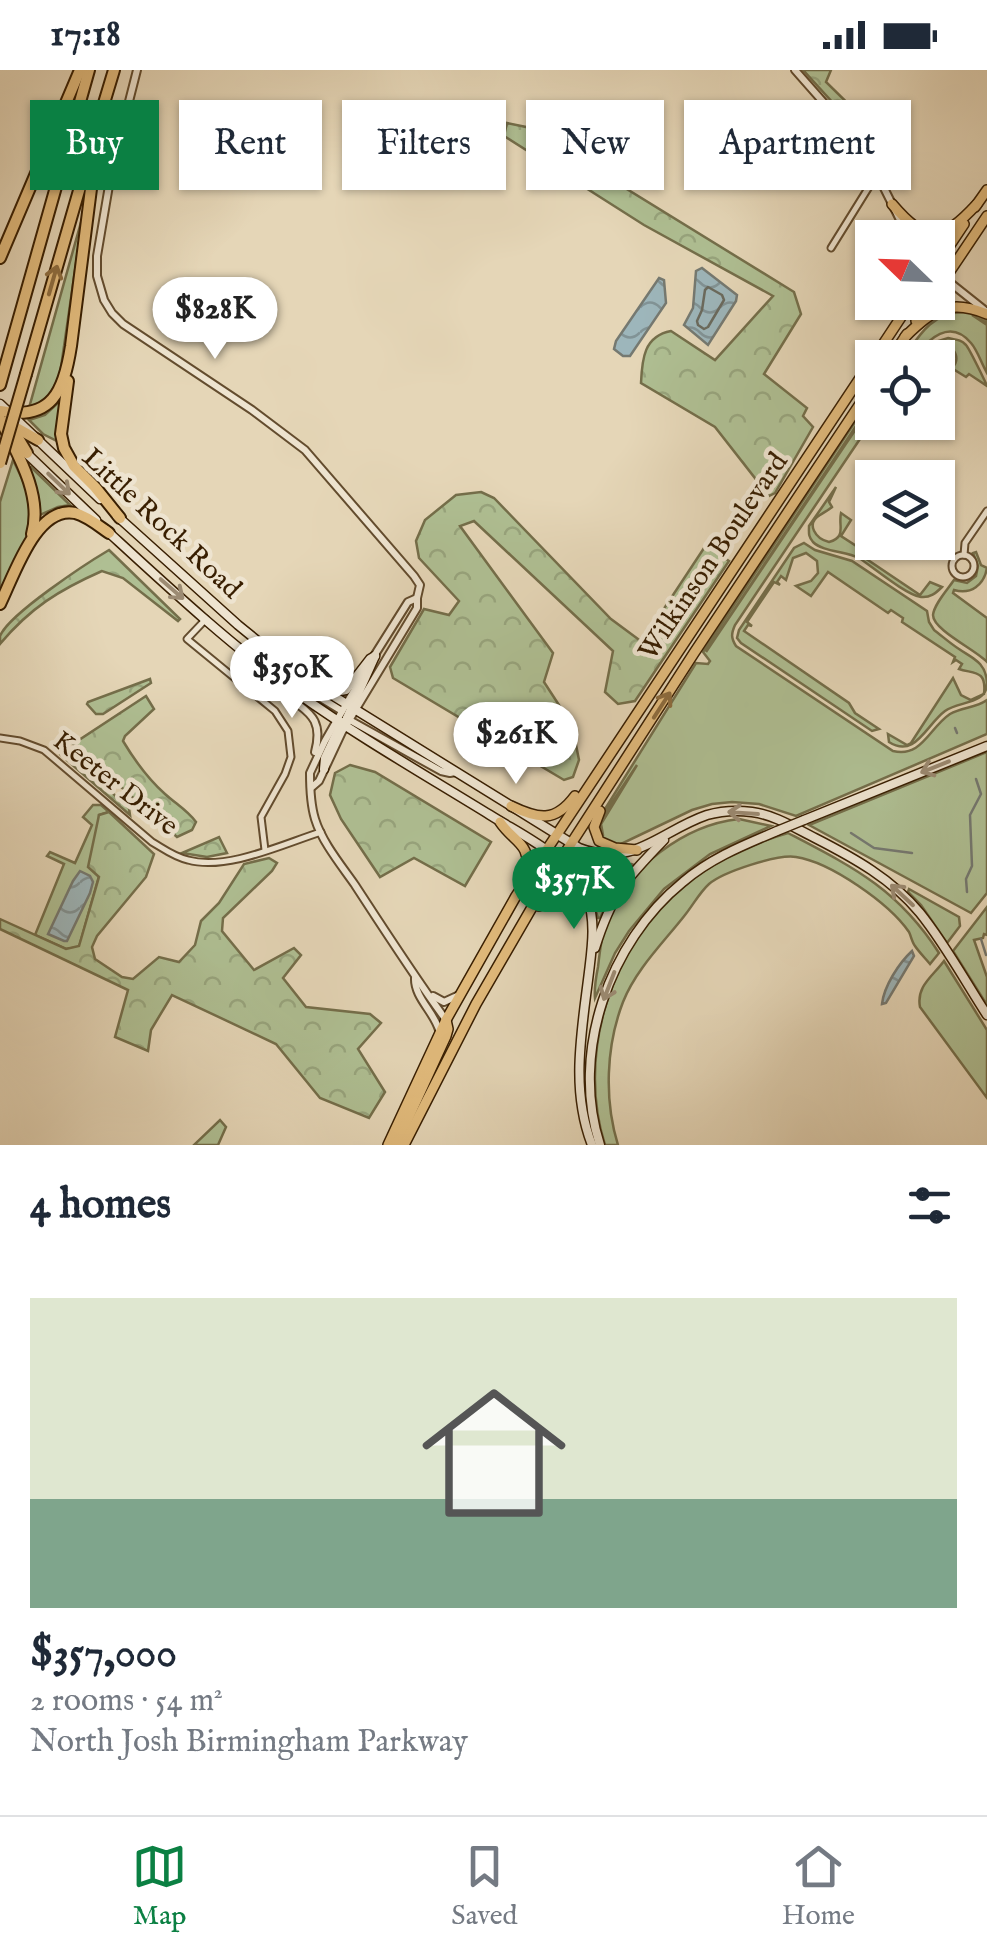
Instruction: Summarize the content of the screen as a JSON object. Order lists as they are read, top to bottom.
{
  "streets": {
    "main road": ["Little Rock Road", "Wilkinson Boulevard"],
    "street": ["Keeter Drive"]
  },
  "north": "top left",
  "page": {
    "status": "17:18",
    "chip": [
      "Buy",
      "Rent",
      "Filters",
      "New",
      "Apartment"
    ],
    "price": [
      "$828K",
      "$350K",
      "$261K",
      "$357K"
    ],
    "heading": "4 homes",
    "list": [
      {
        "name": "$357,000",
        "note": "2 rooms · 54 m² · North Josh Birmingham Parkway"
      }
    ],
    "tabs": ["Map", "Saved", "Home"]
  }
}
